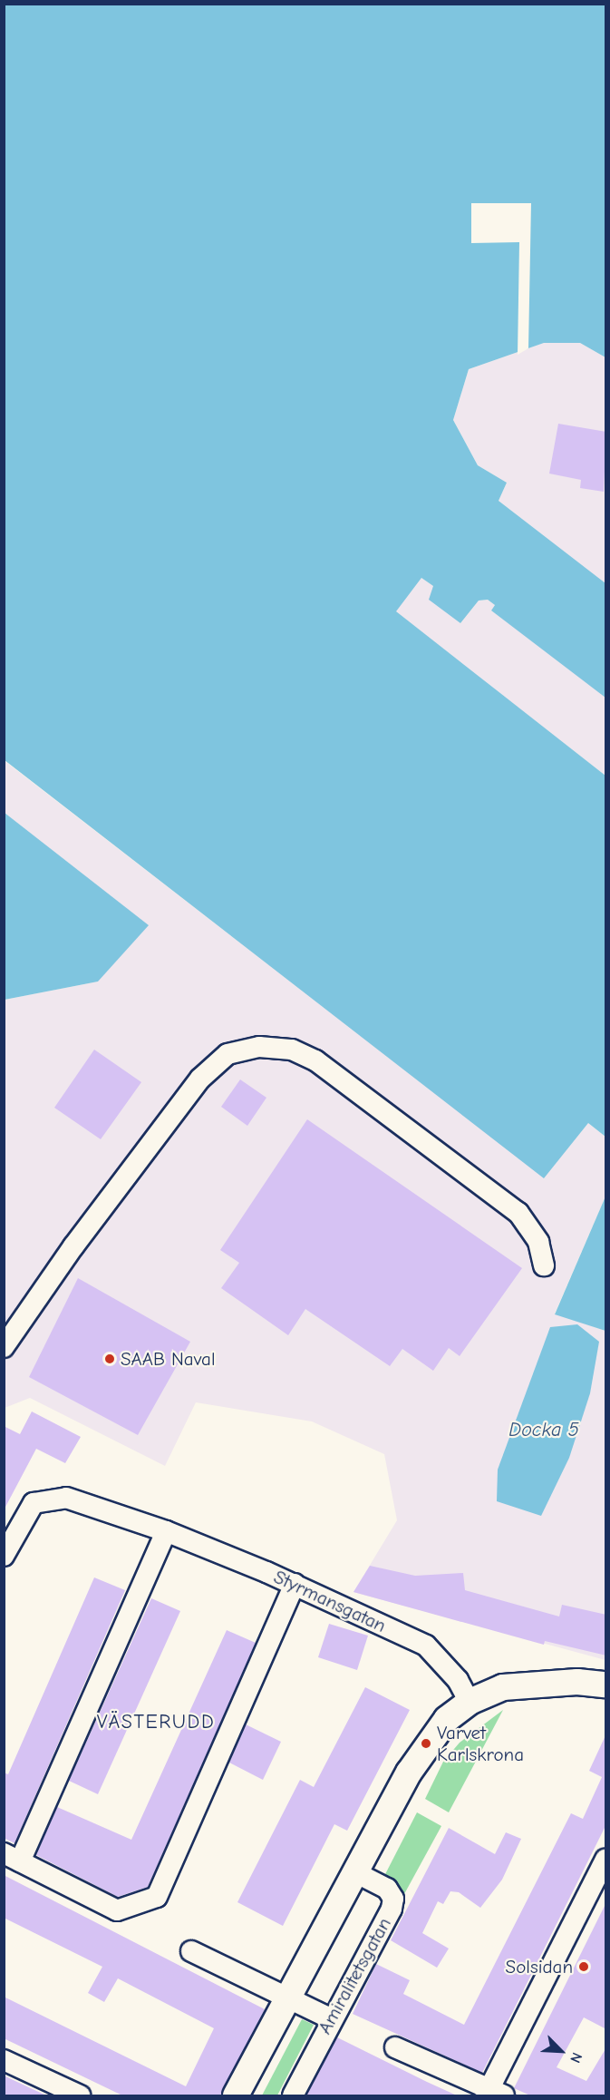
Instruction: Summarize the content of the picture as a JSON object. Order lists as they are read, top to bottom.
{
  "streets": {
    "street": ["Styrmansgatan", "Amiralitetsgatan"]
  },
  "districts": ["VÄSTERUDD"],
  "water": ["Docka 5"],
  "places": ["SAAB Naval", "Varvet Karlskrona", "Solsidan"],
  "north": "bottom right"
}
